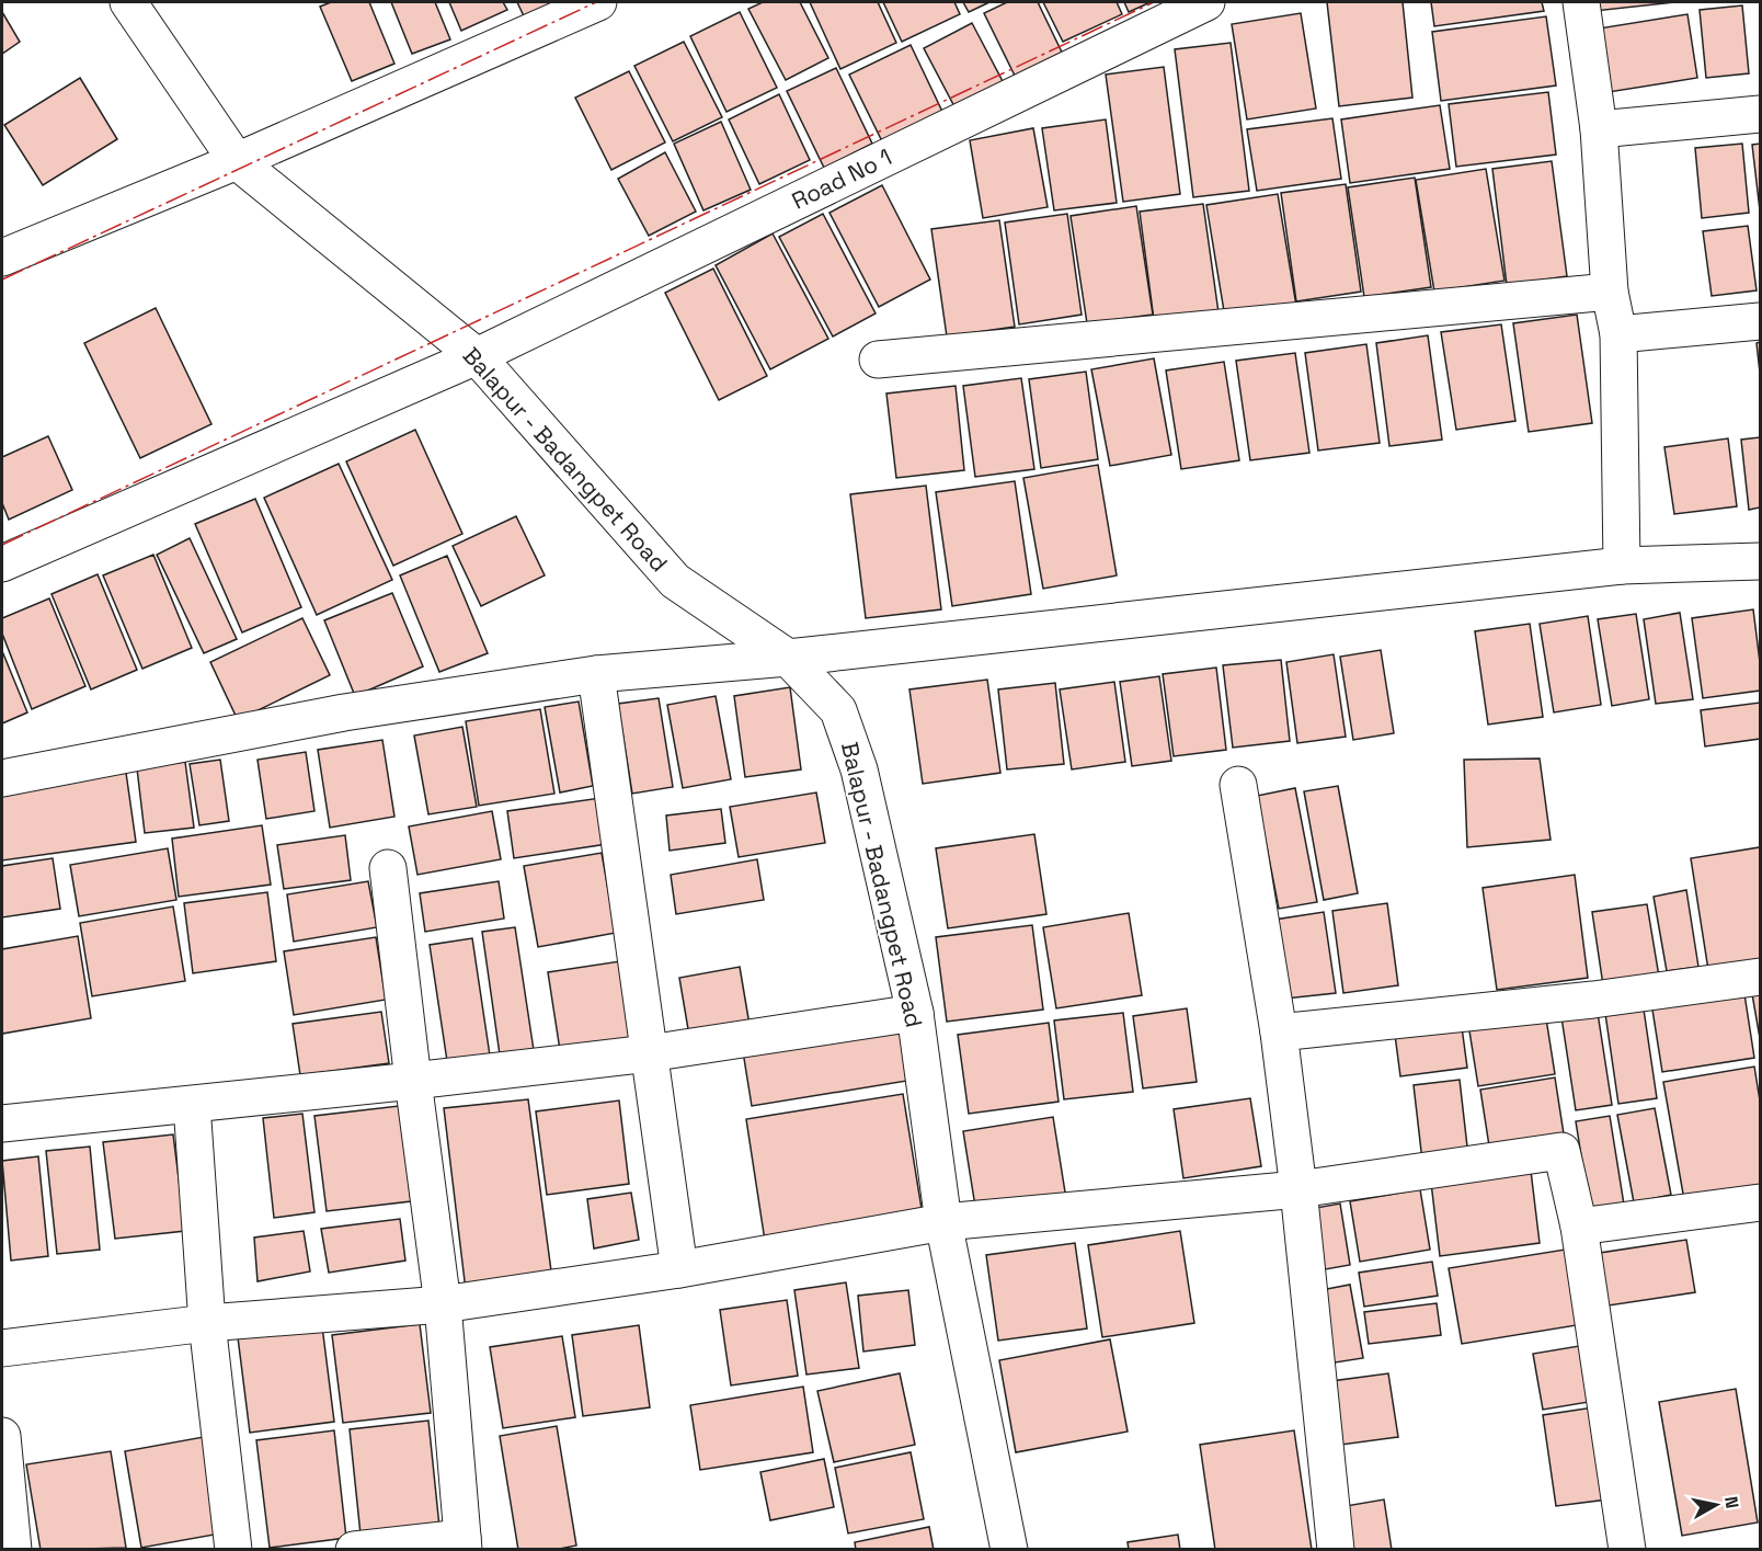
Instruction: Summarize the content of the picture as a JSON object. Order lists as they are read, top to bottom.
{
  "streets": {
    "street": ["Road No 1", "Balapur - Badangpet Road"]
  },
  "crossings": [
    ["Road No 1", "Balapur - Badangpet Road"]
  ],
  "north": "right"
}
